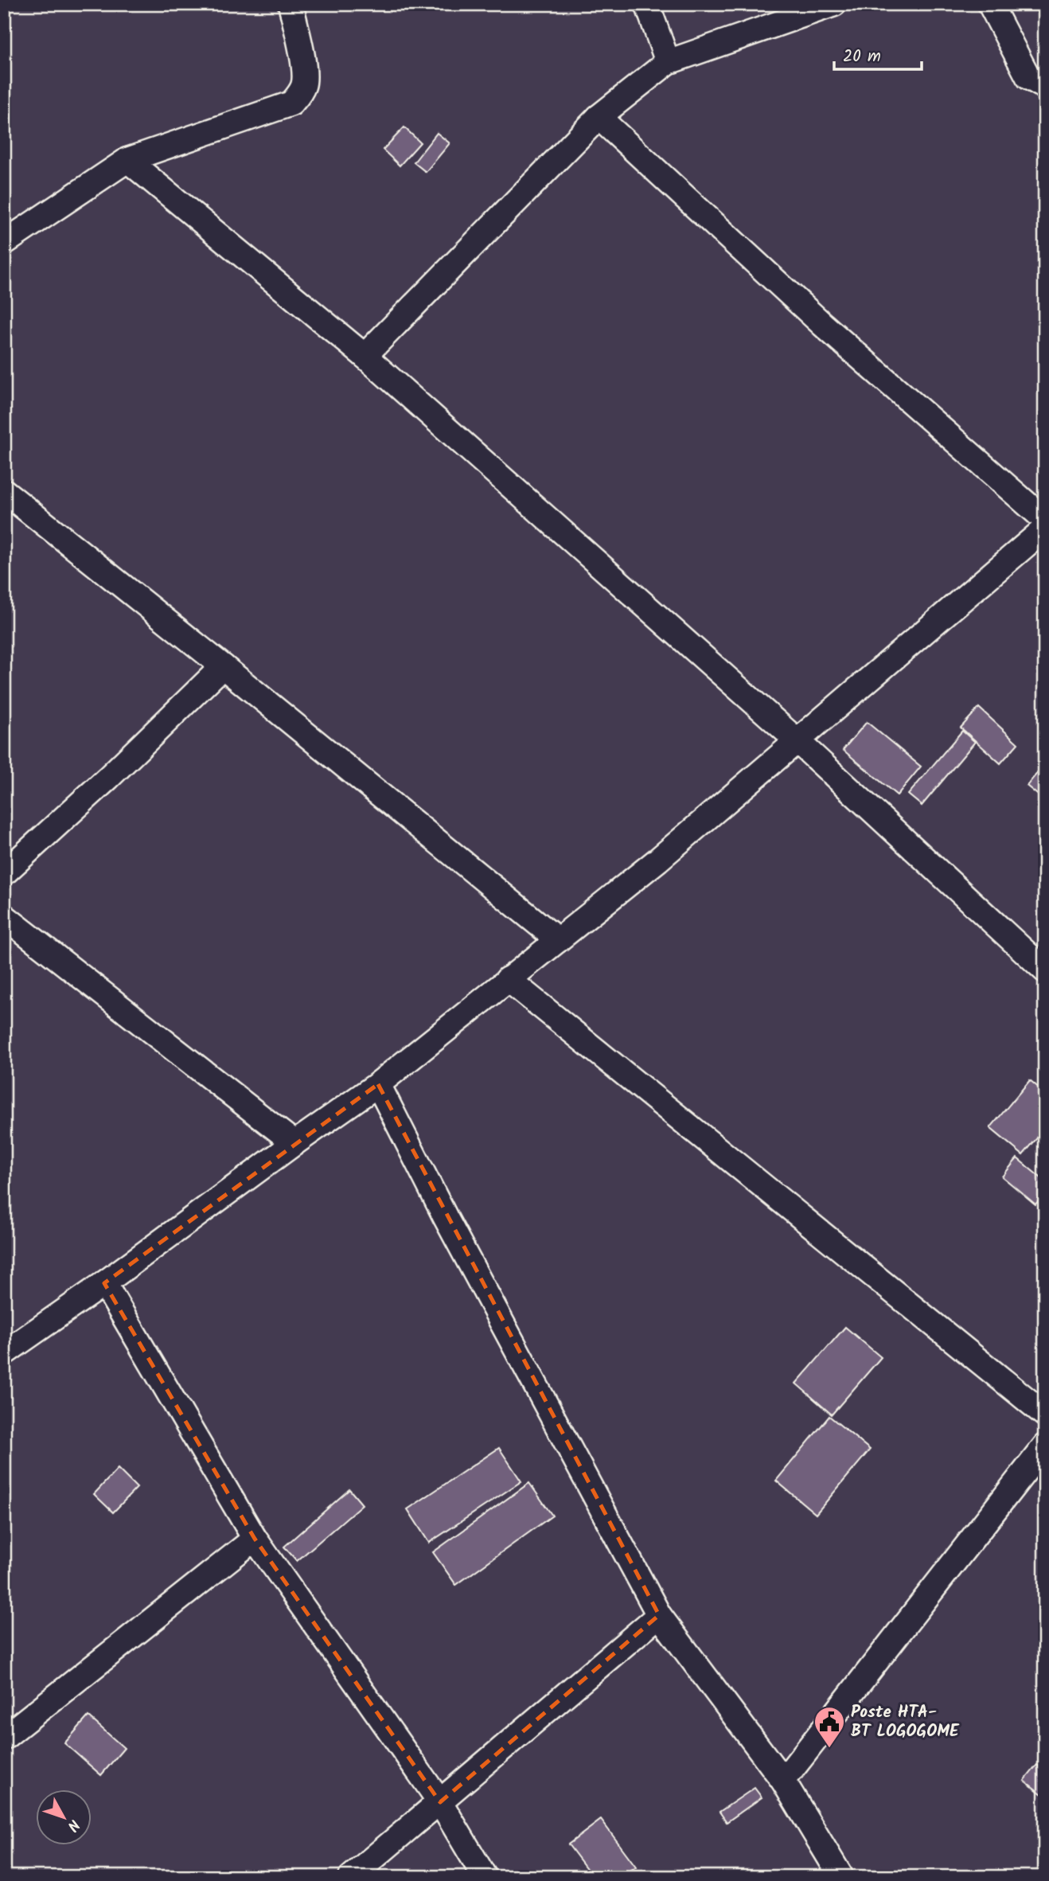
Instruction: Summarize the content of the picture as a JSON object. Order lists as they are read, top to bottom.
{
  "places": {
    "public building": ["Poste HTA- BT LOGOGOME"]
  },
  "scale_bar": "20 m",
  "north": "bottom right"
}
